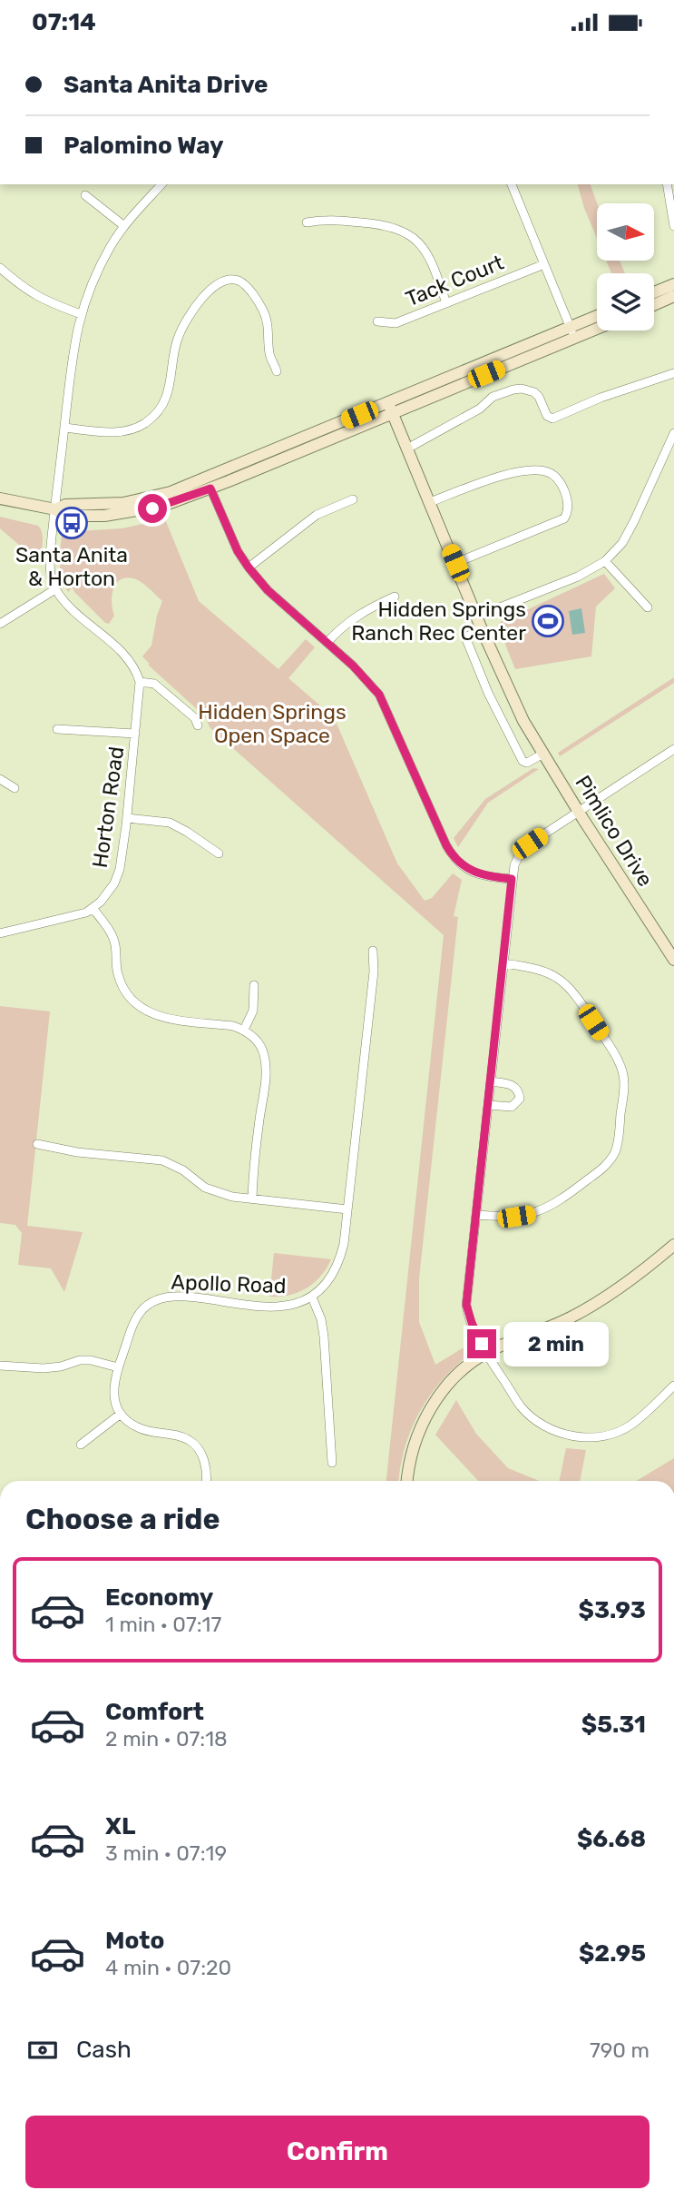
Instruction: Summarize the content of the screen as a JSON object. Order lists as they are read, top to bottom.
{
  "streets": {
    "main road": ["Pimlico Drive"],
    "street": ["Tack Court", "Horton Road", "Apollo Road"]
  },
  "parks": ["Hidden Springs Open Space"],
  "places": {
    "bus stop": ["Santa Anita & Horton"],
    "sports": ["Hidden Springs Ranch Rec Center"]
  },
  "north": "right",
  "page": {
    "status": "07:14",
    "banner": ["Santa Anita Drive", "Palomino Way"],
    "bubble": "2 min",
    "heading": "Choose a ride",
    "list": [
      {
        "name": "Economy",
        "note": "1 min · 07:17",
        "value": "$3.93"
      },
      {
        "name": "Comfort",
        "note": "2 min · 07:18",
        "value": "$5.31"
      },
      {
        "name": "XL",
        "note": "3 min · 07:19",
        "value": "$6.68"
      },
      {
        "name": "Moto",
        "note": "4 min · 07:20",
        "value": "$2.95"
      }
    ],
    "pay": ["Cash", "790 m"],
    "buttons": "Confirm"
  }
}
